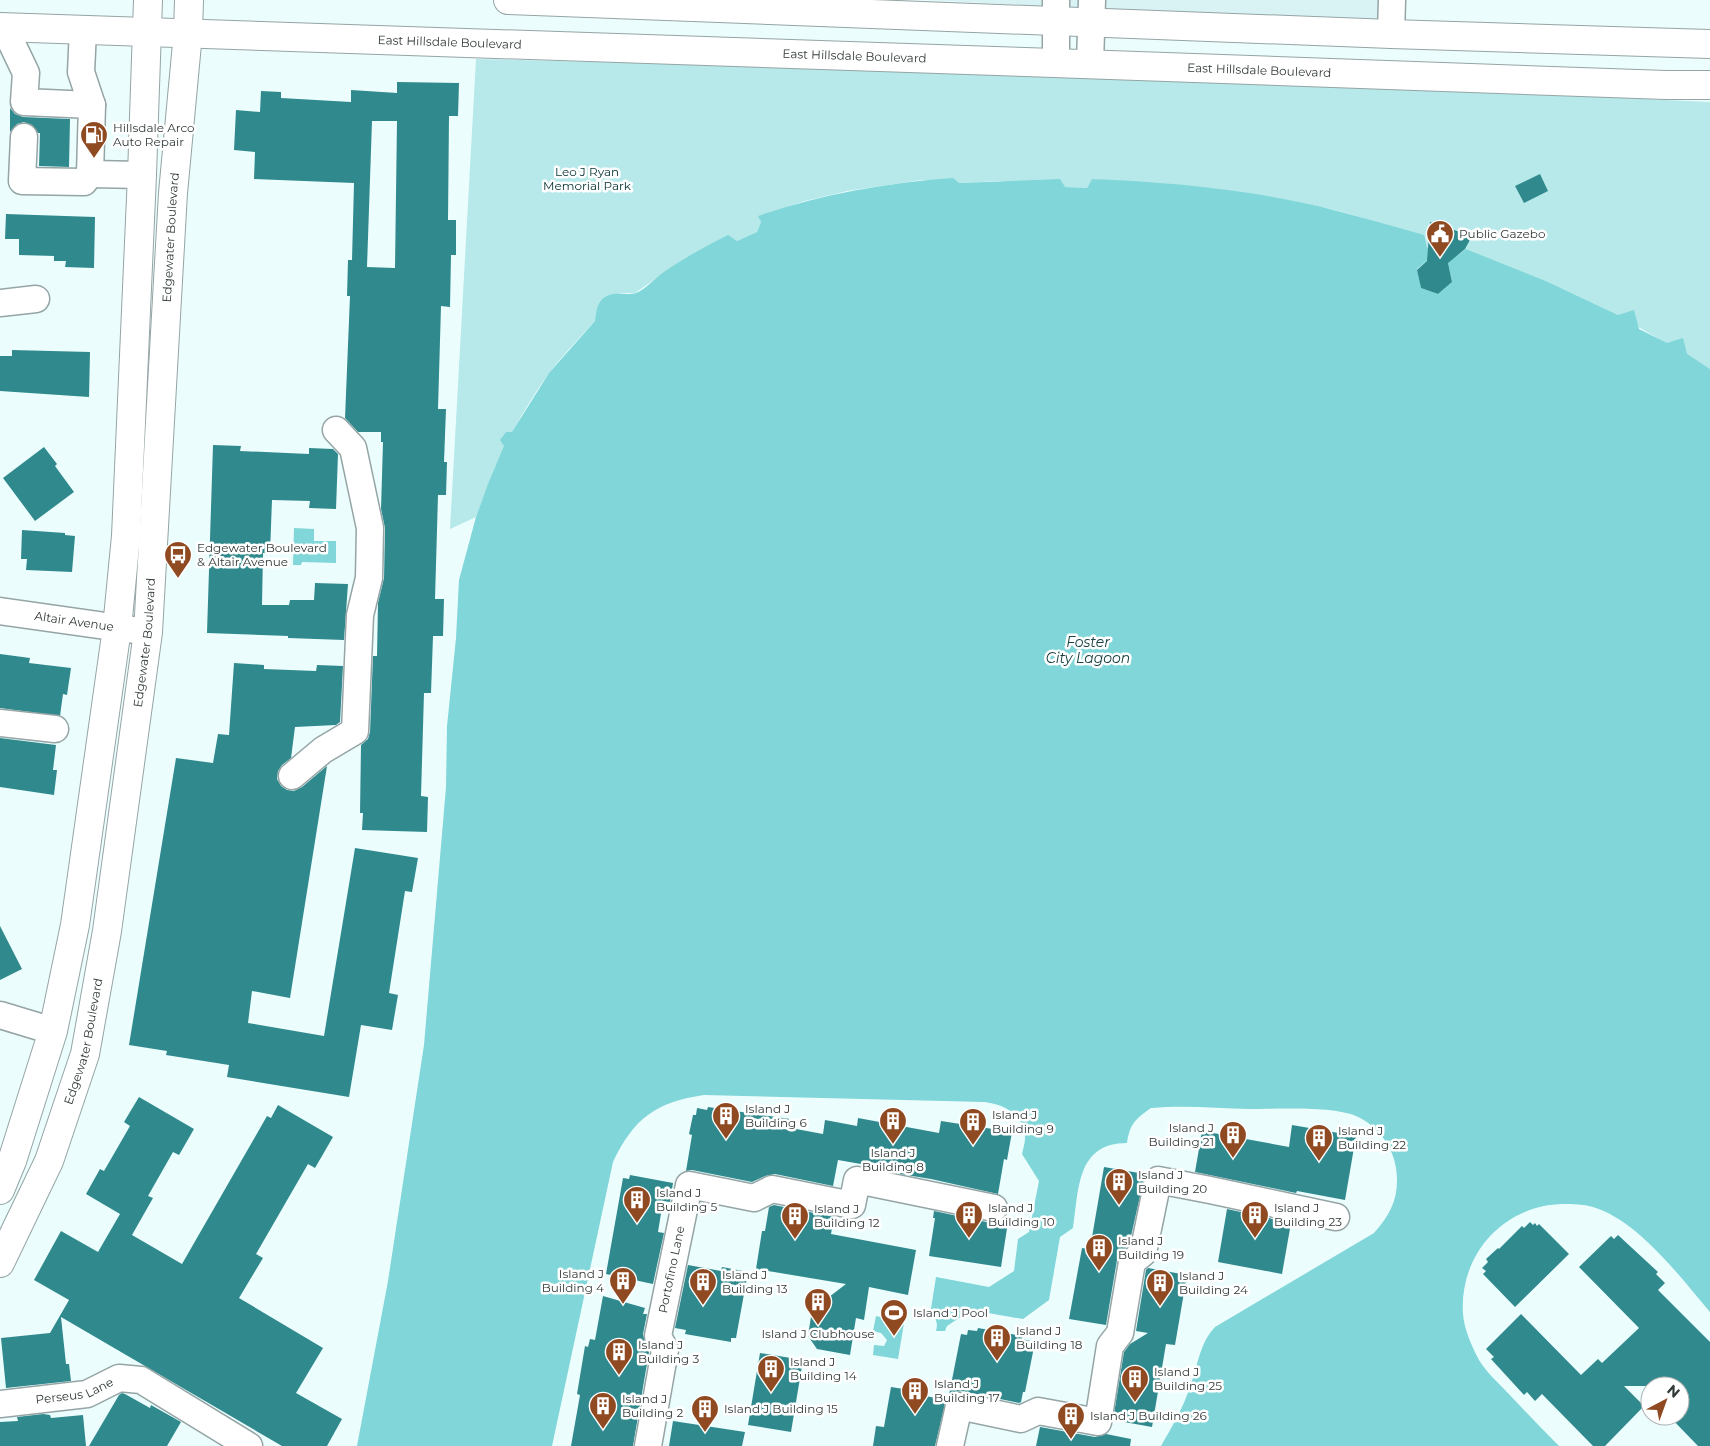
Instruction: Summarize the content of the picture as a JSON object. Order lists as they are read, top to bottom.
{
  "streets": {
    "main road": ["East Hillsdale Boulevard", "Edgewater Boulevard"],
    "street": ["Altair Avenue", "Portofino Lane", "Perseus Lane"]
  },
  "crossings": [
    ["East Hillsdale Boulevard", "Edgewater Boulevard"],
    ["Edgewater Boulevard", "Altair Avenue"]
  ],
  "water": ["Foster City Lagoon"],
  "parks": ["Leo J Ryan Memorial Park"],
  "places": {
    "fuel station": ["Hillsdale Arco Auto Repair"],
    "public building": ["Public Gazebo"],
    "bus stop": ["Edgewater Boulevard & Altair Avenue"],
    "building": [
      "Island J Building 6",
      "Island J Building 8",
      "Island J Building 9",
      "Island J Building 21",
      "Island J Building 22",
      "Island J Building 20",
      "Island J Building 5",
      "Island J Building 10",
      "Island J Building 23",
      "Island J Building 12",
      "Island J Building 19",
      "Island J Building 4",
      "Island J Building 13",
      "Island J Building 24",
      "Island J Clubhouse",
      "Island J Building 18",
      "Island J Building 3",
      "Island J Building 14",
      "Island J Building 25",
      "Island J Building 17",
      "Island J Building 2",
      "Island J Building 15",
      "Island J Building 26"
    ],
    "sports": ["Island J Pool"]
  },
  "north": "top right"
}
